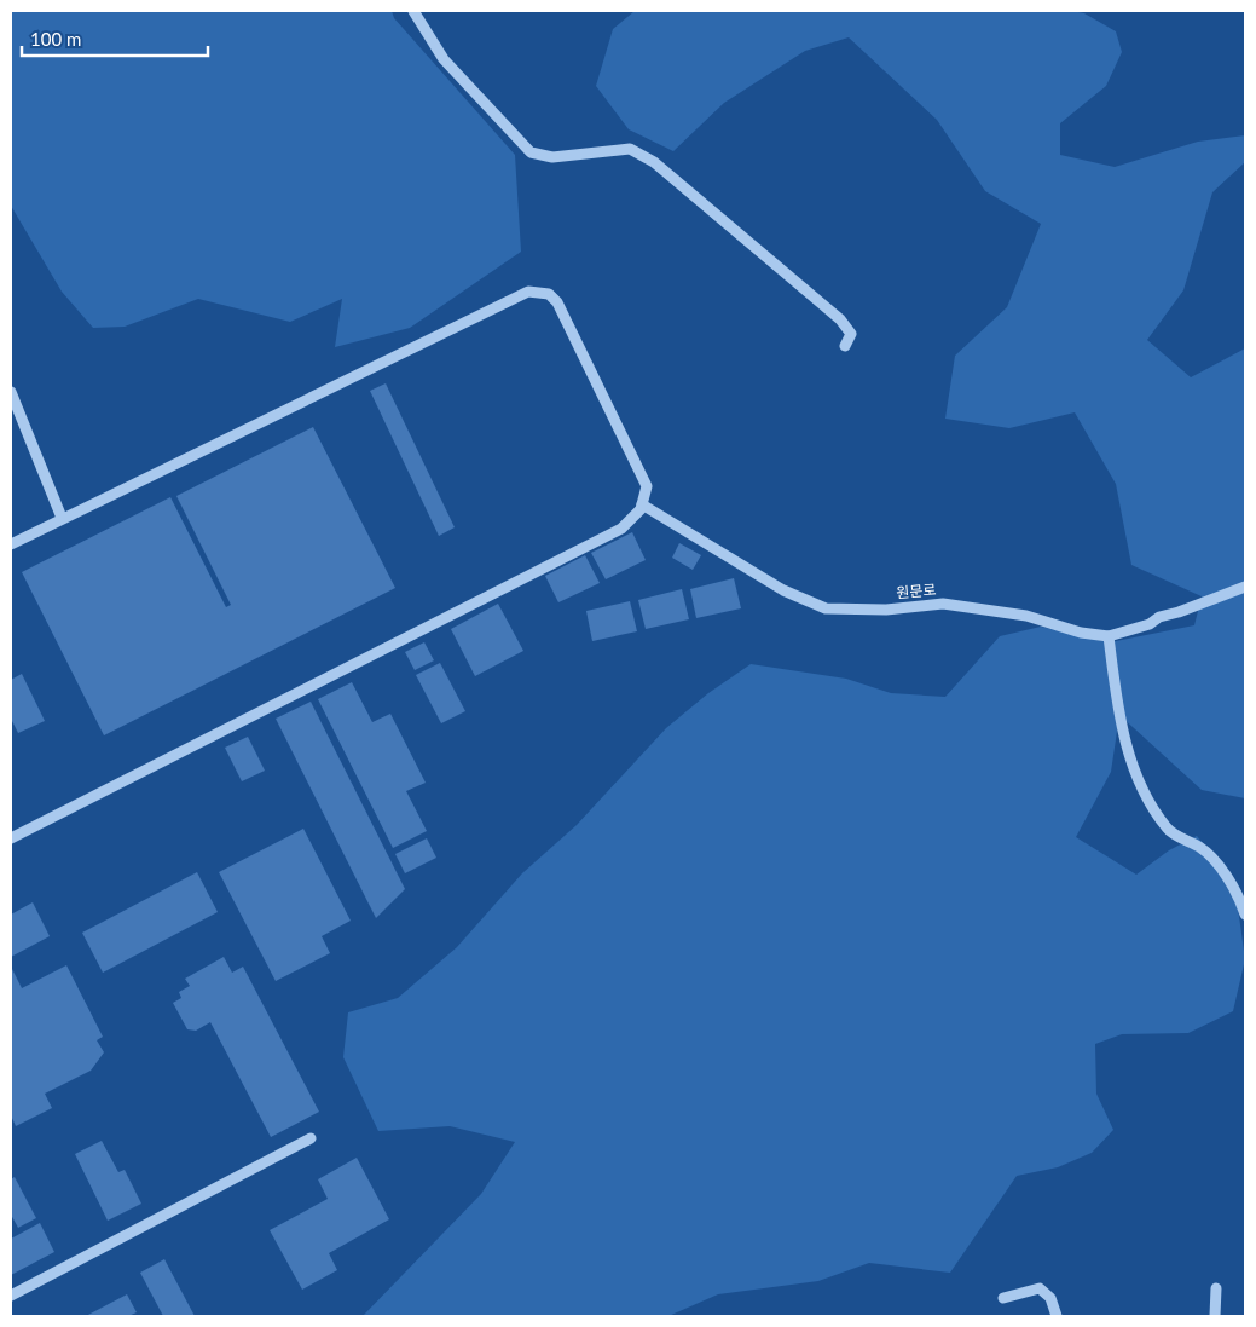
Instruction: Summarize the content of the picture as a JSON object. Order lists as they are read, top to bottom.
{
  "streets": {
    "street": ["원문로"]
  },
  "scale_bar": "100 m"
}
